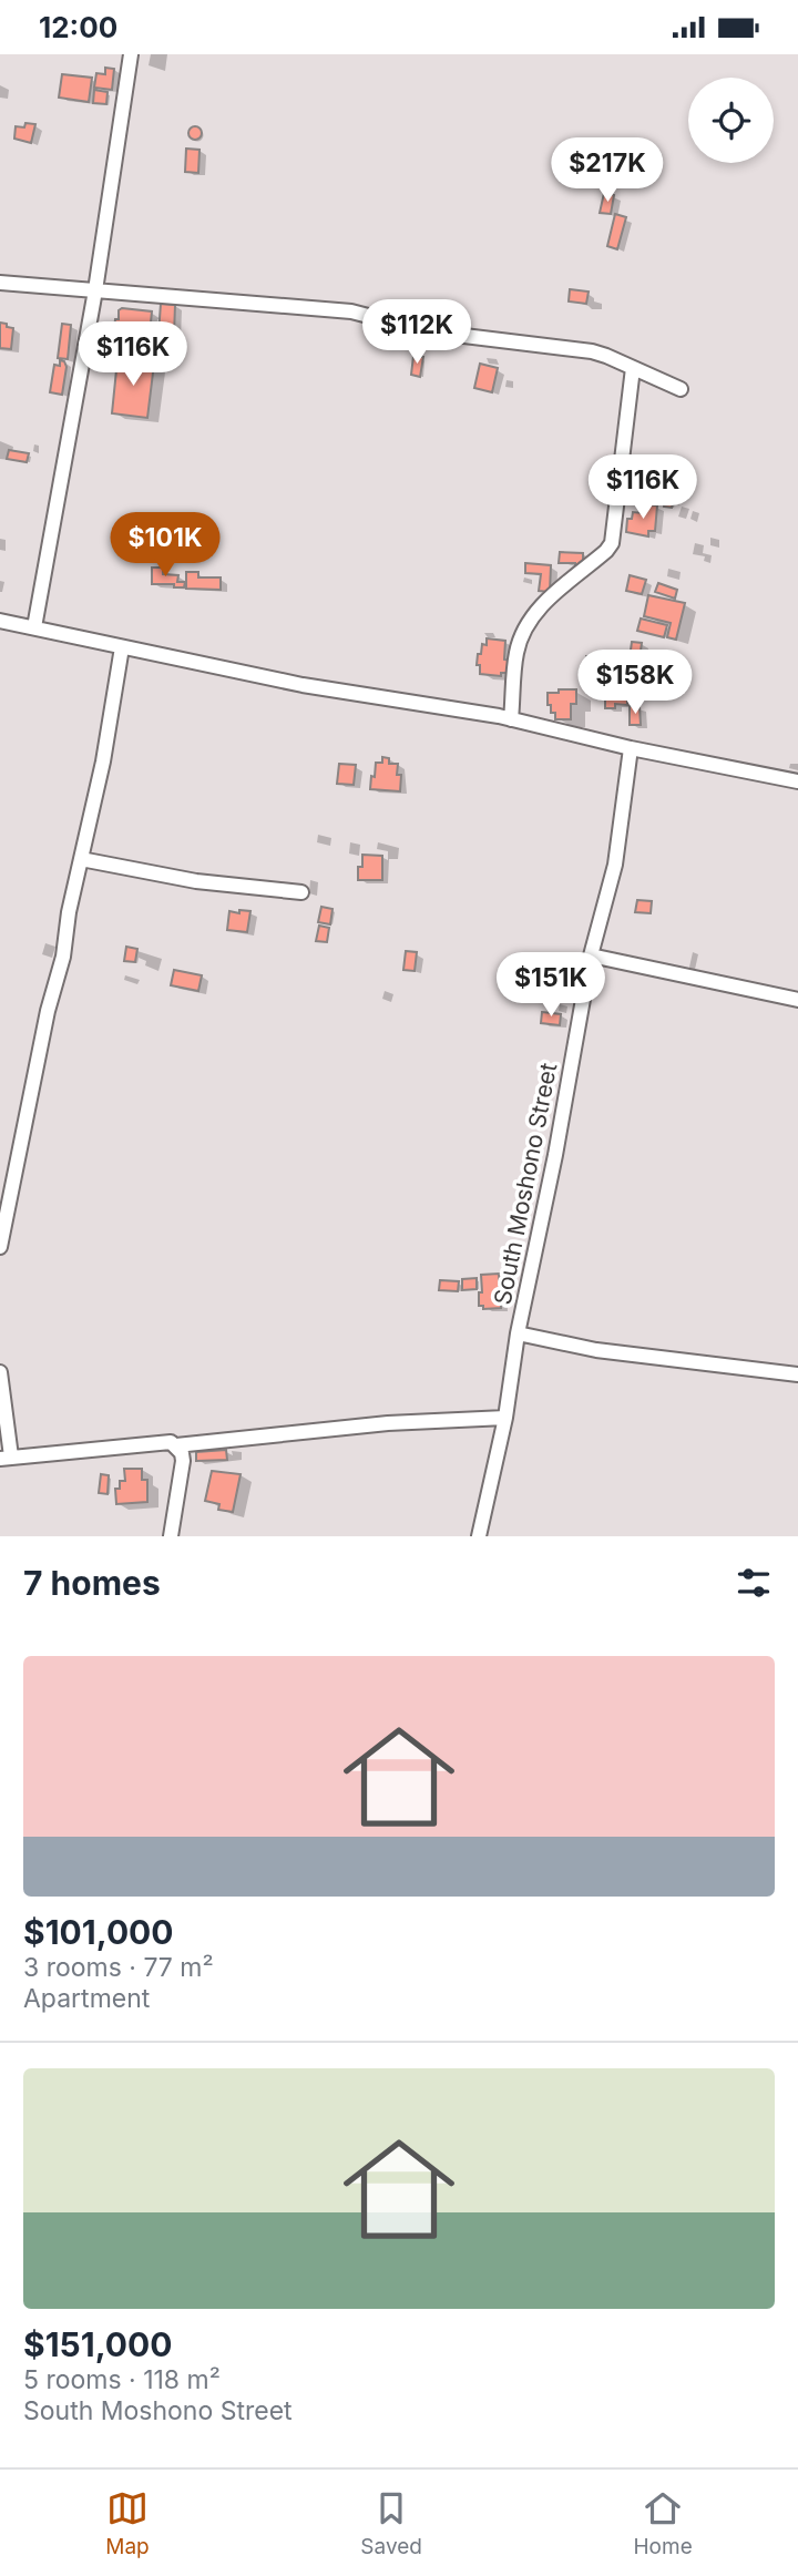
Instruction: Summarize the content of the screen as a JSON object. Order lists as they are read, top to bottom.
{
  "streets": {
    "street": ["South Moshono Street"]
  },
  "page": {
    "status": "12:00",
    "price": [
      "$217K",
      "$112K",
      "$116K",
      "$116K",
      "$101K",
      "$158K",
      "$151K"
    ],
    "heading": "7 homes",
    "list": [
      {
        "name": "$101,000",
        "note": "3 rooms · 77 m² · Apartment"
      },
      {
        "name": "$151,000",
        "note": "5 rooms · 118 m² · South Moshono Street"
      }
    ],
    "tabs": ["Map", "Saved", "Home"]
  }
}
